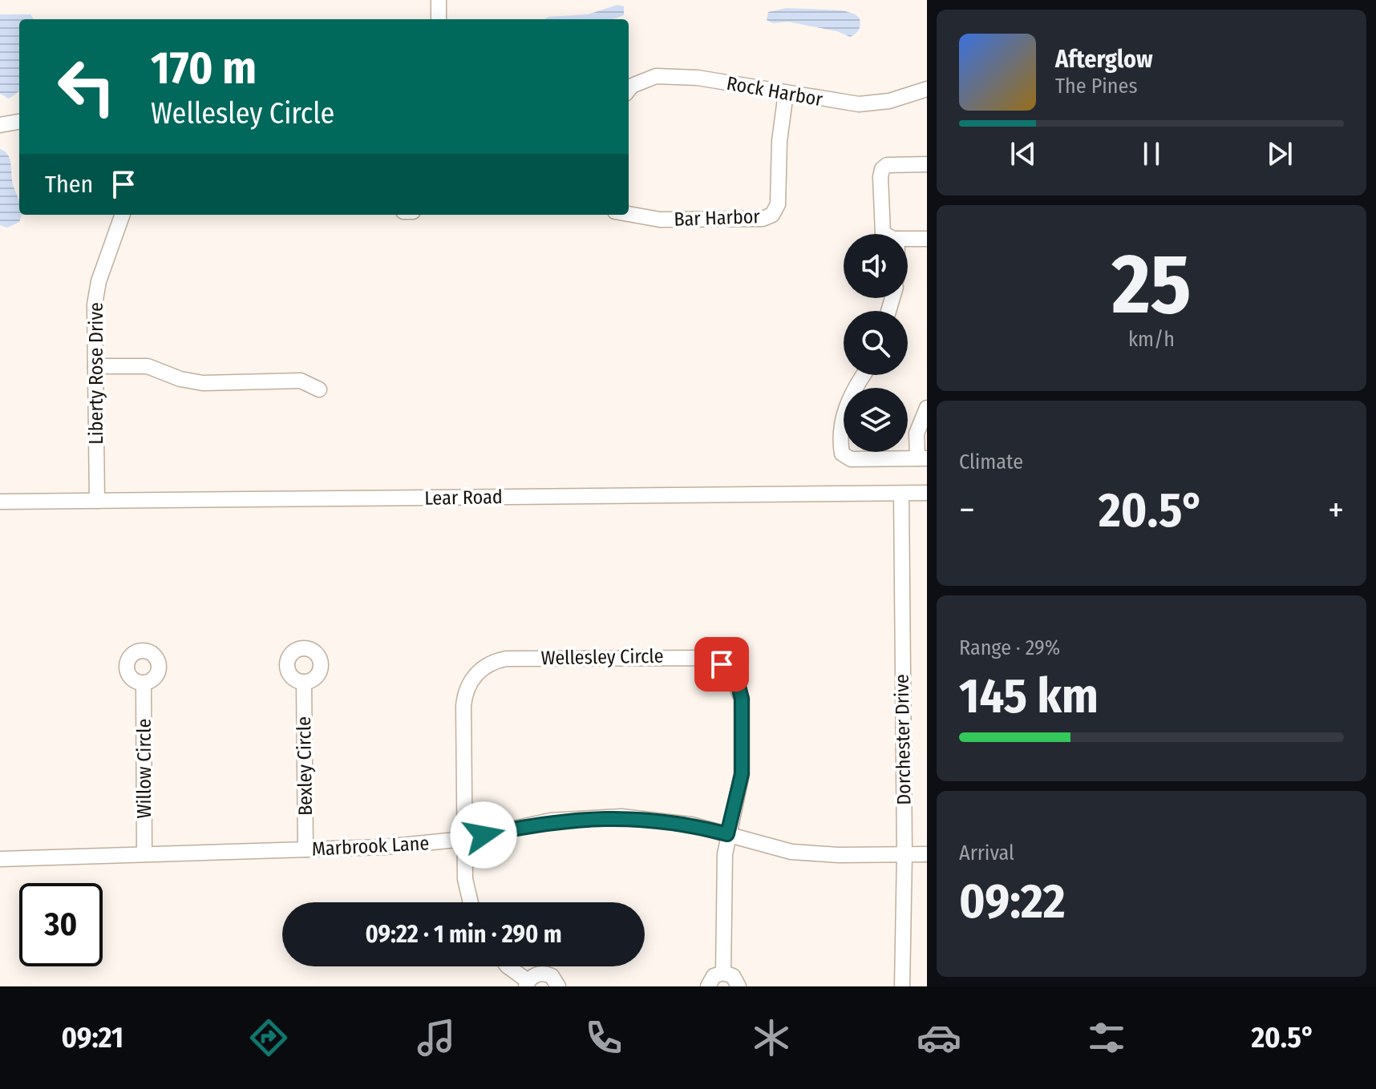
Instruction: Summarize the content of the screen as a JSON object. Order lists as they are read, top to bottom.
{
  "streets": {
    "street": [
      "Rock Harbor",
      "Bar Harbor",
      "Liberty Rose Drive",
      "Lear Road",
      "Wellesley Circle",
      "Dorchester Drive",
      "Bexley Circle",
      "Willow Circle",
      "Marbrook Lane"
    ]
  },
  "crossings": [
    ["Rock Harbor", "Bar Harbor"],
    ["Liberty Rose Drive", "Lear Road"],
    ["Lear Road", "Dorchester Drive"],
    ["Wellesley Circle", "Marbrook Lane"],
    ["Dorchester Drive", "Marbrook Lane"],
    ["Bexley Circle", "Marbrook Lane"],
    ["Willow Circle", "Marbrook Lane"]
  ],
  "page": {
    "turn": ["170 m", "Wellesley Circle"],
    "song": ["Afterglow", "The Pines"],
    "then": "Then",
    "tile": [
      ["25", "km/h"],
      "Climate",
      ["Range · 29%", "145 km"],
      ["Arrival", "09:22"]
    ],
    "heat": ["−", "20.5°", "+"],
    "limit": "30",
    "trip": "09:22 · 1 min · 290 m",
    "tabs": ["09:21", "20.5°"]
  }
}
